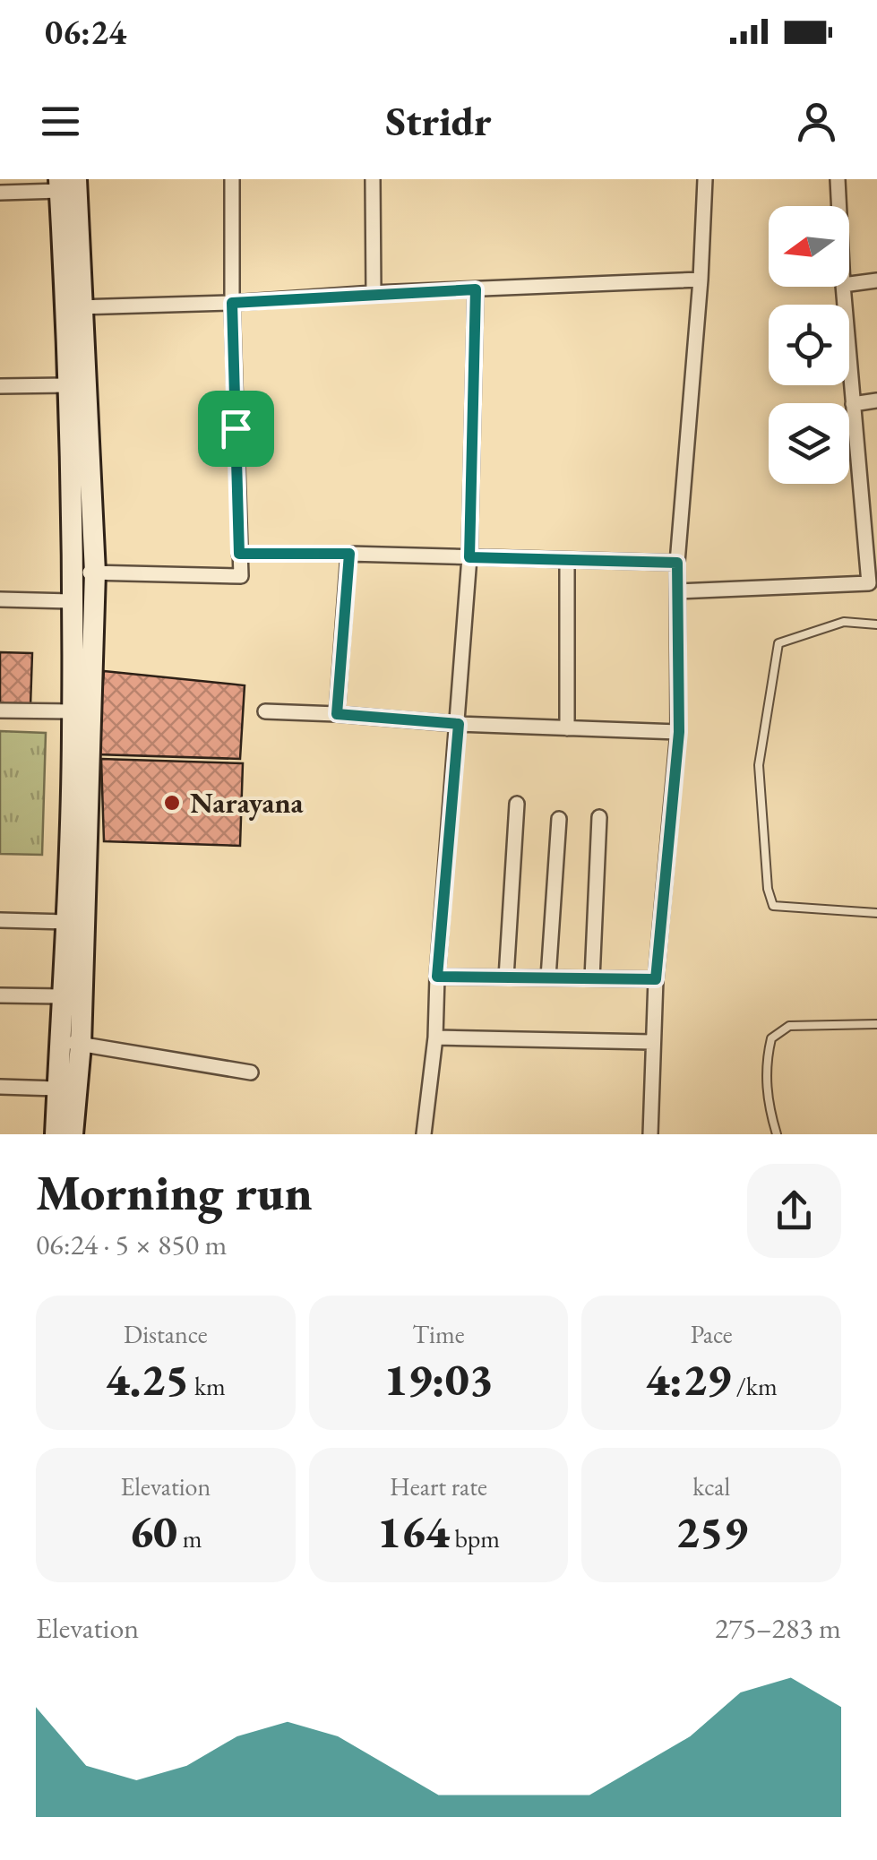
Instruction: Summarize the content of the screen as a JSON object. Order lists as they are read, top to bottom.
{
  "places": ["Narayana"],
  "north": "left",
  "page": {
    "status": "06:24",
    "header": "Stridr",
    "heading": ["Morning run", "06:24 · 5 × 850 m"],
    "stats": [
      ["Distance", "4.25 km"],
      ["Time", "19:03"],
      ["Pace", "4:29 /km"],
      ["Elevation", "60 m"],
      ["Heart rate", "164 bpm"],
      ["kcal", "259"]
    ],
    "chart": ["Elevation", "275–283 m"]
  }
}
